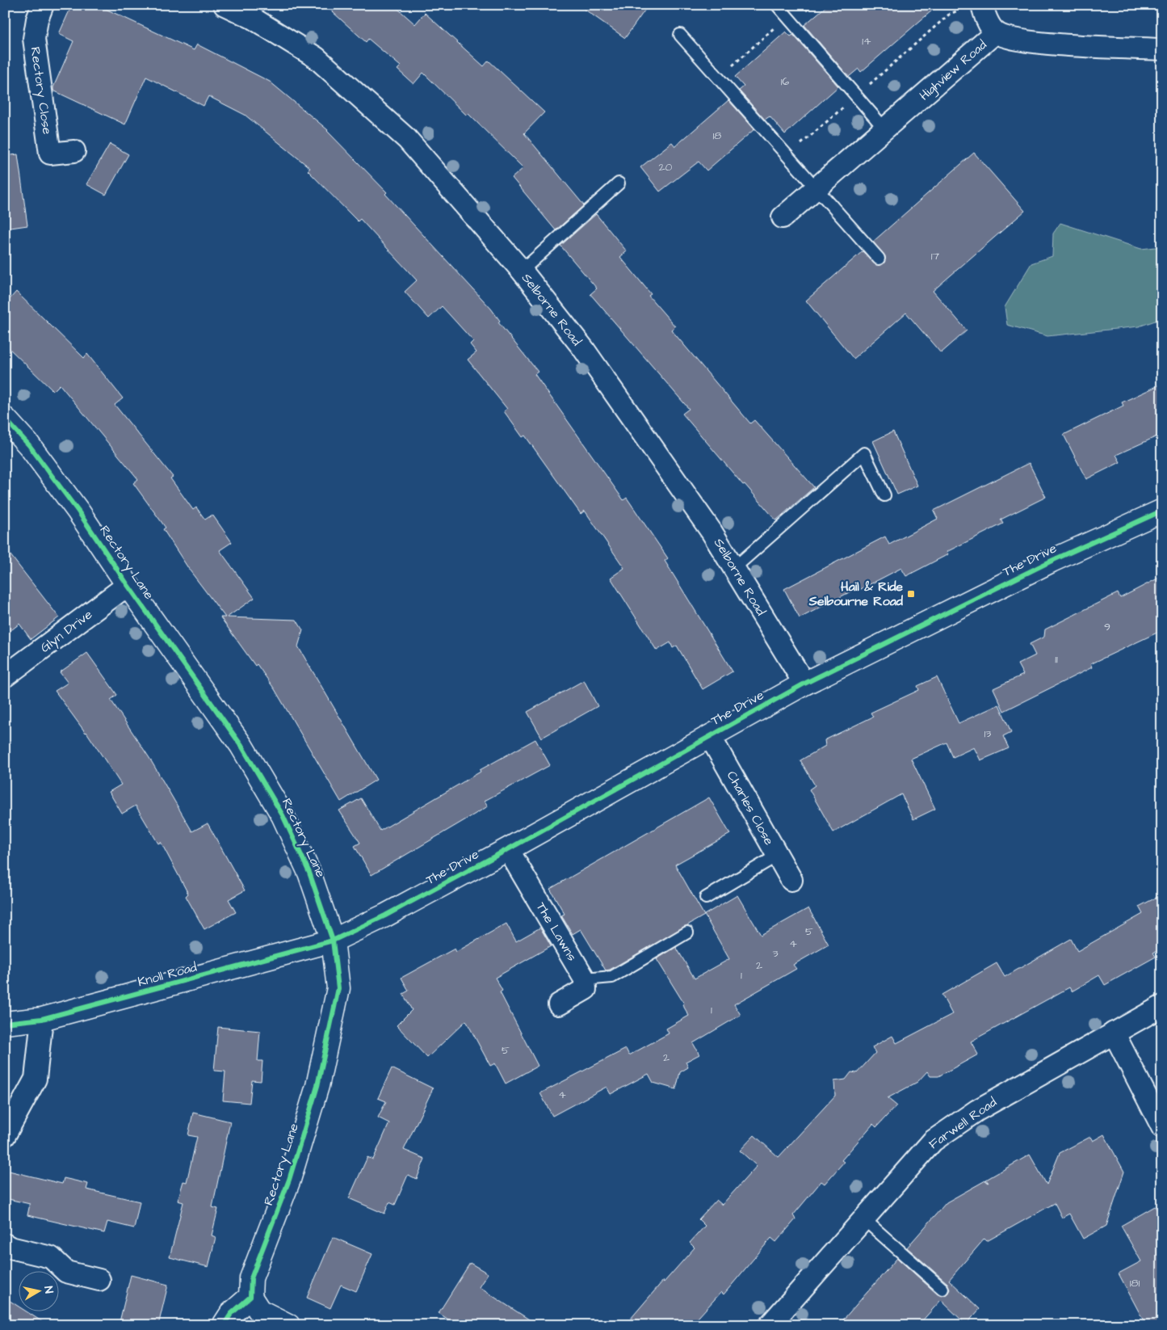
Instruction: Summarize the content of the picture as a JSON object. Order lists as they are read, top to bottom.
{
  "streets": {
    "street": [
      "Highview Road",
      "Rectory Close",
      "Selborne Road",
      "The Drive",
      "Rectory Lane",
      "Glyn Drive",
      "Charles Close",
      "The Lawns",
      "Knoll Road",
      "Farwell Road"
    ]
  },
  "crossings": [
    ["Selborne Road", "The Drive"],
    ["The Drive", "Rectory Lane"],
    ["The Drive", "Charles Close"],
    ["The Drive", "The Lawns"],
    ["The Drive", "Knoll Road"],
    ["Rectory Lane", "Glyn Drive"],
    ["Rectory Lane", "Knoll Road"]
  ],
  "places": {
    "transit": ["Hail & Ride Selbourne Road"]
  },
  "house_numbers": [
    "14",
    "16",
    "18",
    "20",
    "17",
    "9",
    "11",
    "13",
    "5",
    "4",
    "3",
    "2",
    "1",
    "1",
    "5",
    "2",
    "4",
    "181"
  ],
  "north": "right"
}
